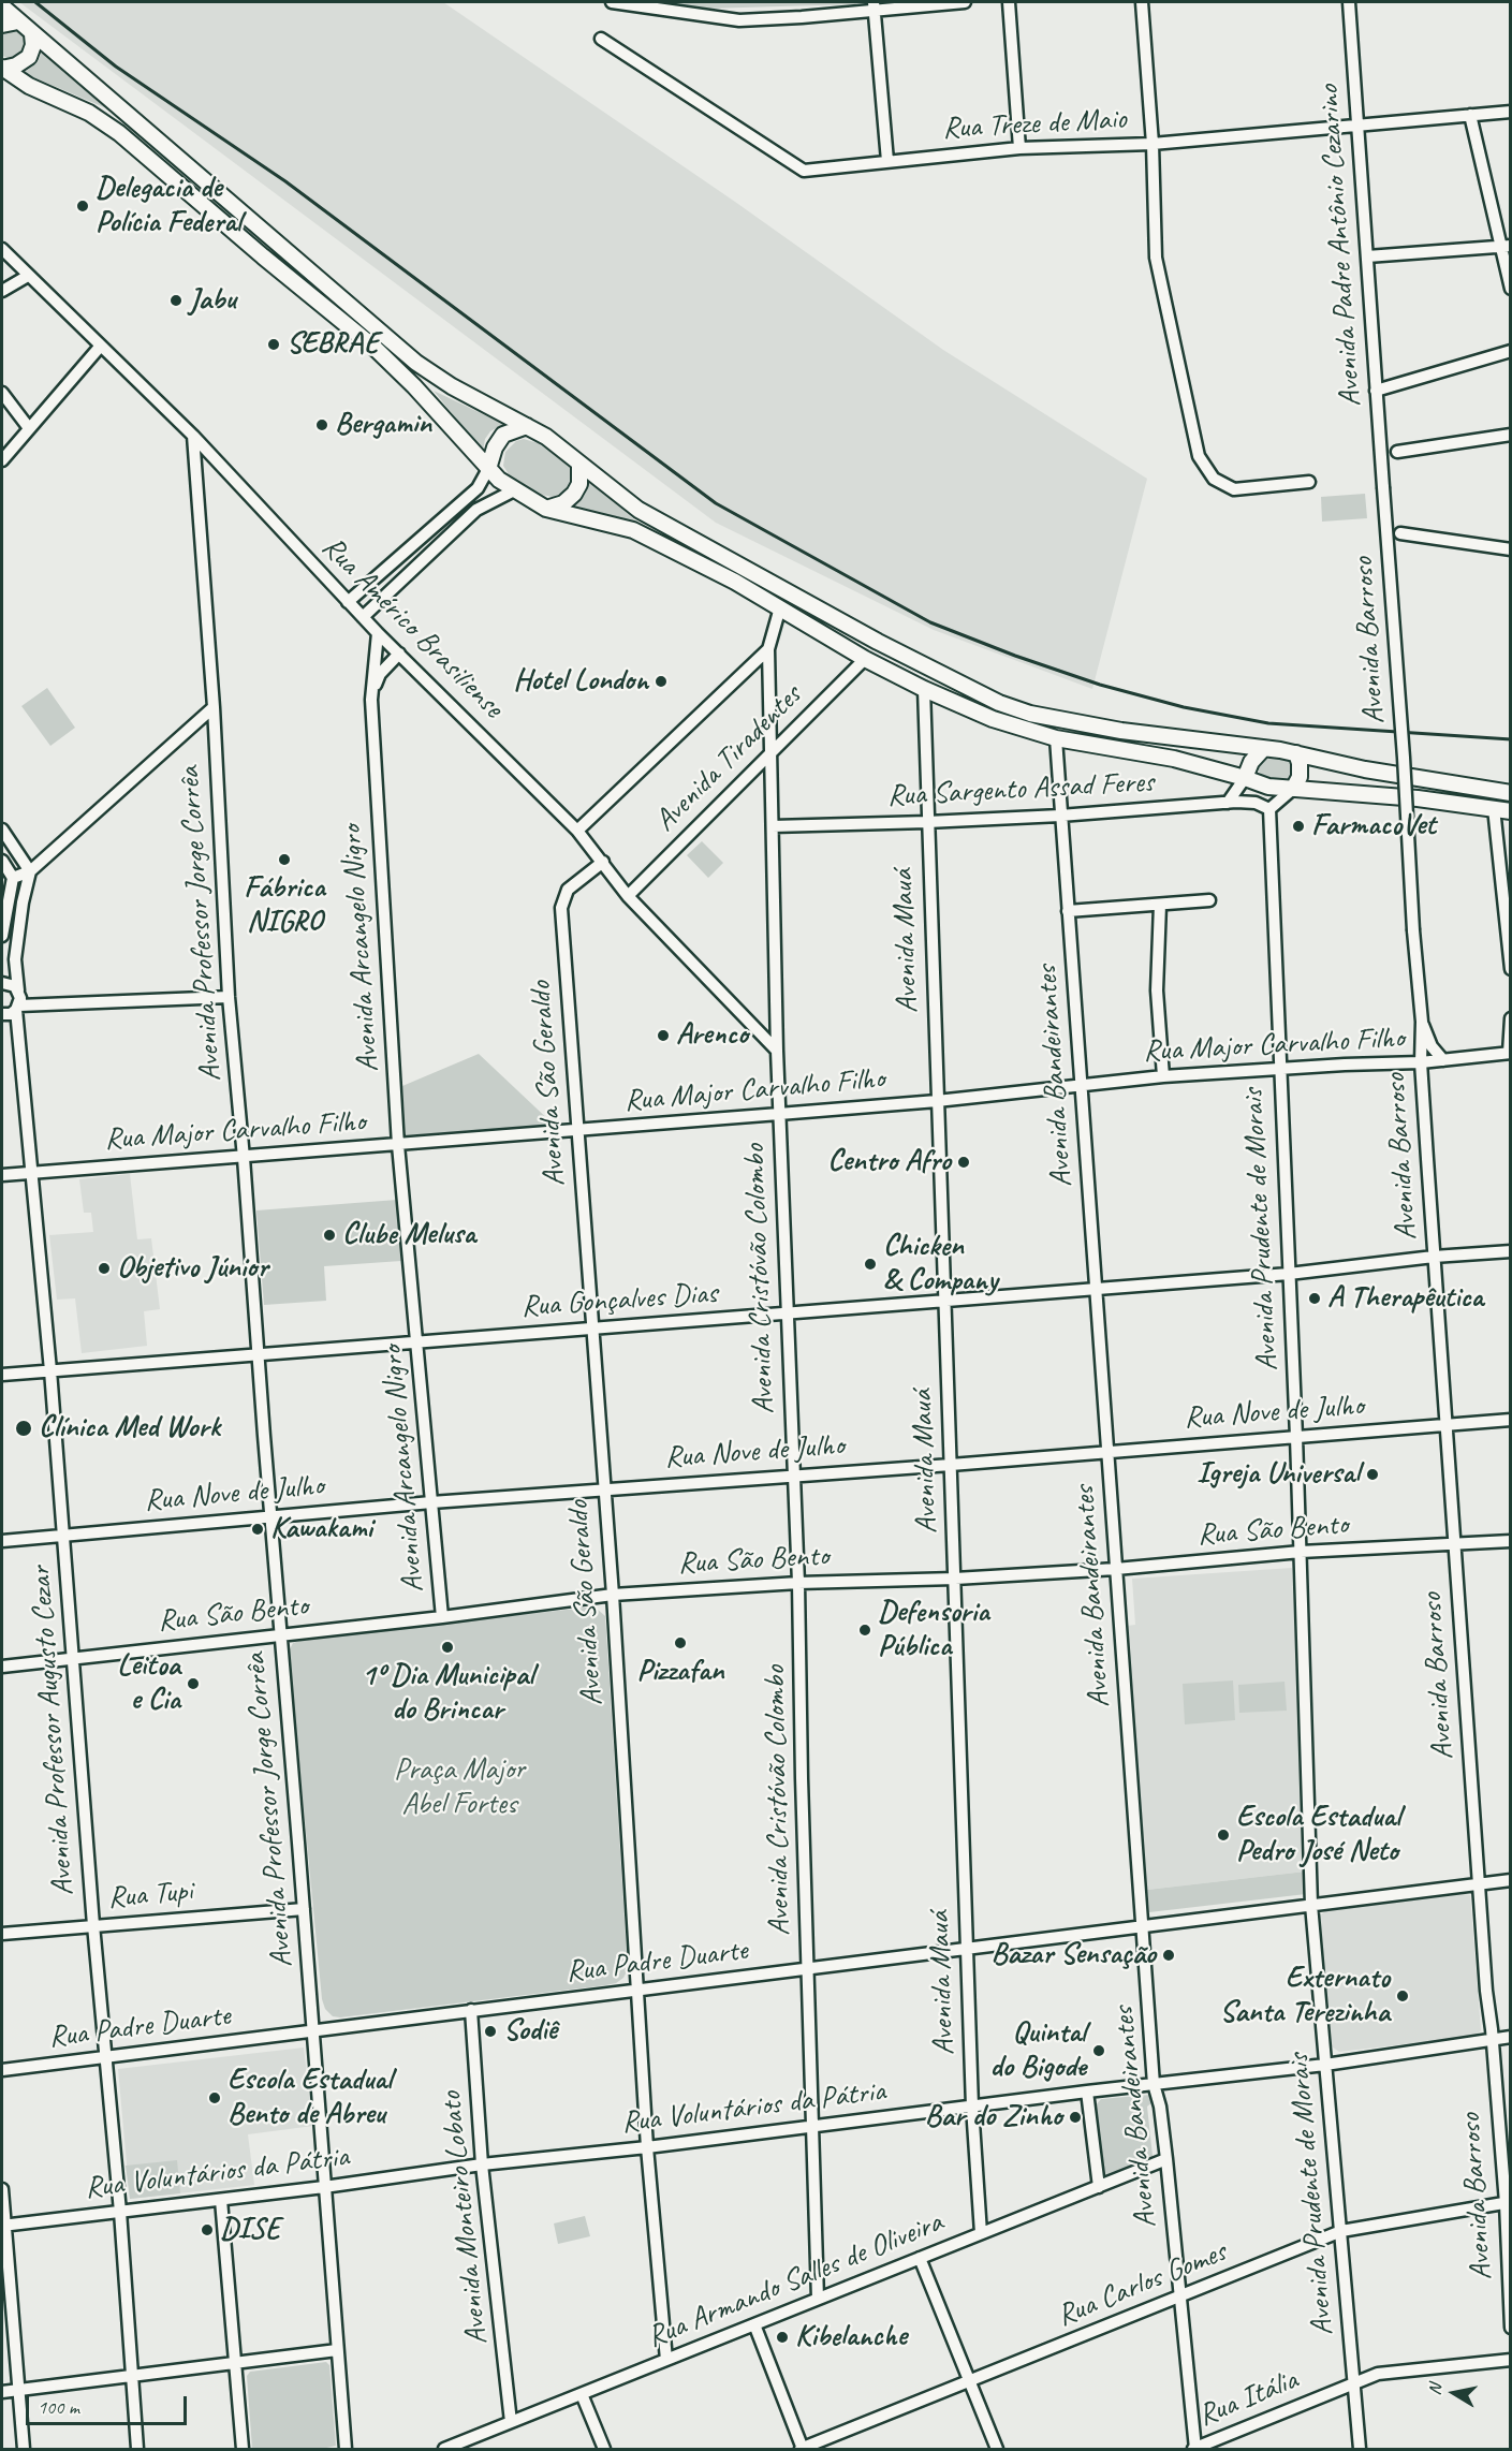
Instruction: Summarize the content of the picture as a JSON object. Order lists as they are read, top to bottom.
{
  "streets": {
    "street": [
      "Rua Treze de Maio",
      "Avenida Padre Antônio Cezarino",
      "Rua Américo Brasiliense",
      "Avenida Barroso",
      "Avenida Tiradentes",
      "Rua Sargento Assad Feres",
      "Avenida Professor Jorge Corrêa",
      "Avenida Mauá",
      "Avenida Arcangelo Nigro",
      "Rua Major Carvalho Filho",
      "Avenida Bandeirantes",
      "Avenida São Geraldo",
      "Avenida Prudente de Morais",
      "Avenida Cristóvão Colombo",
      "Rua Gonçalves Dias",
      "Rua Nove de Julho",
      "Rua São Bento",
      "Avenida Professor Augusto Cezar",
      "Rua Tupi",
      "Rua Padre Duarte",
      "Rua Voluntários da Pátria",
      "Avenida Monteiro Lobato",
      "Rua Armando Salles de Oliveira",
      "Rua Carlos Gomes",
      "Rua Itália"
    ]
  },
  "crossings": [
    ["Rua Treze de Maio", "Avenida Padre Antônio Cezarino"],
    ["Avenida Padre Antônio Cezarino", "Avenida Barroso"],
    ["Rua Américo Brasiliense", "Avenida Tiradentes"],
    ["Rua Américo Brasiliense", "Avenida Professor Jorge Corrêa"],
    ["Rua Américo Brasiliense", "Avenida Arcangelo Nigro"],
    ["Rua Américo Brasiliense", "Avenida São Geraldo"],
    ["Rua Américo Brasiliense", "Avenida Cristóvão Colombo"],
    ["Avenida Barroso", "Rua Major Carvalho Filho"],
    ["Avenida Barroso", "Rua Gonçalves Dias"],
    ["Avenida Barroso", "Rua Nove de Julho"],
    ["Avenida Barroso", "Rua São Bento"],
    ["Avenida Barroso", "Rua Padre Duarte"],
    ["Avenida Barroso", "Rua Voluntários da Pátria"],
    ["Avenida Barroso", "Rua Carlos Gomes"],
    ["Avenida Tiradentes", "Avenida Cristóvão Colombo"],
    ["Rua Sargento Assad Feres", "Avenida Mauá"],
    ["Rua Sargento Assad Feres", "Avenida Bandeirantes"],
    ["Rua Sargento Assad Feres", "Avenida Prudente de Morais"],
    ["Rua Sargento Assad Feres", "Avenida Cristóvão Colombo"],
    ["Avenida Professor Jorge Corrêa", "Rua Major Carvalho Filho"],
    ["Avenida Professor Jorge Corrêa", "Rua Gonçalves Dias"],
    ["Avenida Professor Jorge Corrêa", "Rua Nove de Julho"],
    ["Avenida Professor Jorge Corrêa", "Rua São Bento"],
    ["Avenida Professor Jorge Corrêa", "Rua Tupi"],
    ["Avenida Professor Jorge Corrêa", "Rua Padre Duarte"],
    ["Avenida Professor Jorge Corrêa", "Rua Voluntários da Pátria"],
    ["Avenida Mauá", "Rua Major Carvalho Filho"],
    ["Avenida Mauá", "Rua Gonçalves Dias"],
    ["Avenida Mauá", "Rua Nove de Julho"],
    ["Avenida Mauá", "Rua São Bento"],
    ["Avenida Mauá", "Rua Padre Duarte"],
    ["Avenida Mauá", "Rua Voluntários da Pátria"],
    ["Avenida Mauá", "Rua Armando Salles de Oliveira"],
    ["Avenida Arcangelo Nigro", "Rua Major Carvalho Filho"],
    ["Avenida Arcangelo Nigro", "Rua Gonçalves Dias"],
    ["Avenida Arcangelo Nigro", "Rua Nove de Julho"],
    ["Avenida Arcangelo Nigro", "Rua São Bento"],
    ["Rua Major Carvalho Filho", "Avenida Bandeirantes"],
    ["Rua Major Carvalho Filho", "Avenida São Geraldo"],
    ["Rua Major Carvalho Filho", "Avenida Prudente de Morais"],
    ["Rua Major Carvalho Filho", "Avenida Cristóvão Colombo"],
    ["Rua Major Carvalho Filho", "Avenida Professor Augusto Cezar"],
    ["Avenida Bandeirantes", "Rua Gonçalves Dias"],
    ["Avenida Bandeirantes", "Rua Nove de Julho"],
    ["Avenida Bandeirantes", "Rua São Bento"],
    ["Avenida Bandeirantes", "Rua Padre Duarte"],
    ["Avenida Bandeirantes", "Rua Voluntários da Pátria"],
    ["Avenida Bandeirantes", "Rua Armando Salles de Oliveira"],
    ["Avenida Bandeirantes", "Rua Carlos Gomes"],
    ["Avenida Bandeirantes", "Rua Itália"],
    ["Avenida São Geraldo", "Rua Gonçalves Dias"],
    ["Avenida São Geraldo", "Rua Nove de Julho"],
    ["Avenida São Geraldo", "Rua São Bento"],
    ["Avenida São Geraldo", "Rua Padre Duarte"],
    ["Avenida São Geraldo", "Rua Voluntários da Pátria"],
    ["Avenida São Geraldo", "Rua Armando Salles de Oliveira"],
    ["Avenida Prudente de Morais", "Rua Gonçalves Dias"],
    ["Avenida Prudente de Morais", "Rua Nove de Julho"],
    ["Avenida Prudente de Morais", "Rua São Bento"],
    ["Avenida Prudente de Morais", "Rua Padre Duarte"],
    ["Avenida Prudente de Morais", "Rua Voluntários da Pátria"],
    ["Avenida Prudente de Morais", "Rua Carlos Gomes"],
    ["Avenida Prudente de Morais", "Rua Itália"],
    ["Avenida Cristóvão Colombo", "Rua Gonçalves Dias"],
    ["Avenida Cristóvão Colombo", "Rua Nove de Julho"],
    ["Avenida Cristóvão Colombo", "Rua São Bento"],
    ["Avenida Cristóvão Colombo", "Rua Padre Duarte"],
    ["Avenida Cristóvão Colombo", "Rua Voluntários da Pátria"],
    ["Avenida Cristóvão Colombo", "Rua Armando Salles de Oliveira"],
    ["Rua Gonçalves Dias", "Avenida Professor Augusto Cezar"],
    ["Rua Nove de Julho", "Avenida Professor Augusto Cezar"],
    ["Rua São Bento", "Avenida Professor Augusto Cezar"],
    ["Avenida Professor Augusto Cezar", "Rua Tupi"],
    ["Avenida Professor Augusto Cezar", "Rua Padre Duarte"],
    ["Avenida Professor Augusto Cezar", "Rua Voluntários da Pátria"],
    ["Rua Padre Duarte", "Avenida Monteiro Lobato"],
    ["Rua Voluntários da Pátria", "Avenida Monteiro Lobato"],
    ["Avenida Monteiro Lobato", "Rua Armando Salles de Oliveira"]
  ],
  "parks": ["Praça Major Abel Fortes"],
  "places": [
    "Delegacia de Polícia Federal",
    "Jabu",
    "SEBRAE",
    "Bergamin",
    "Hotel London",
    "FarmacoVet",
    "Fábrica NIGRO",
    "Arenco",
    "Centro Afro",
    "Clube Melusa",
    "Chicken & Company",
    "Objetivo Júnior",
    "A Therapêutica",
    "Clínica Med Work",
    "Igreja Universal",
    "Kawakami",
    "Defensoria Pública",
    "Pizzafan",
    "1º Dia Municipal do Brincar",
    "Leitoa e Cia",
    "Escola Estadual Pedro José Neto",
    "Bazar Sensação",
    "Externato Santa Terezinha",
    "Sodiê",
    "Quintal do Bigode",
    "Escola Estadual Bento de Abreu",
    "Bar do Zinho",
    "DISE",
    "Kibelanche"
  ],
  "scale_bar": "100 m",
  "north": "left"
}
